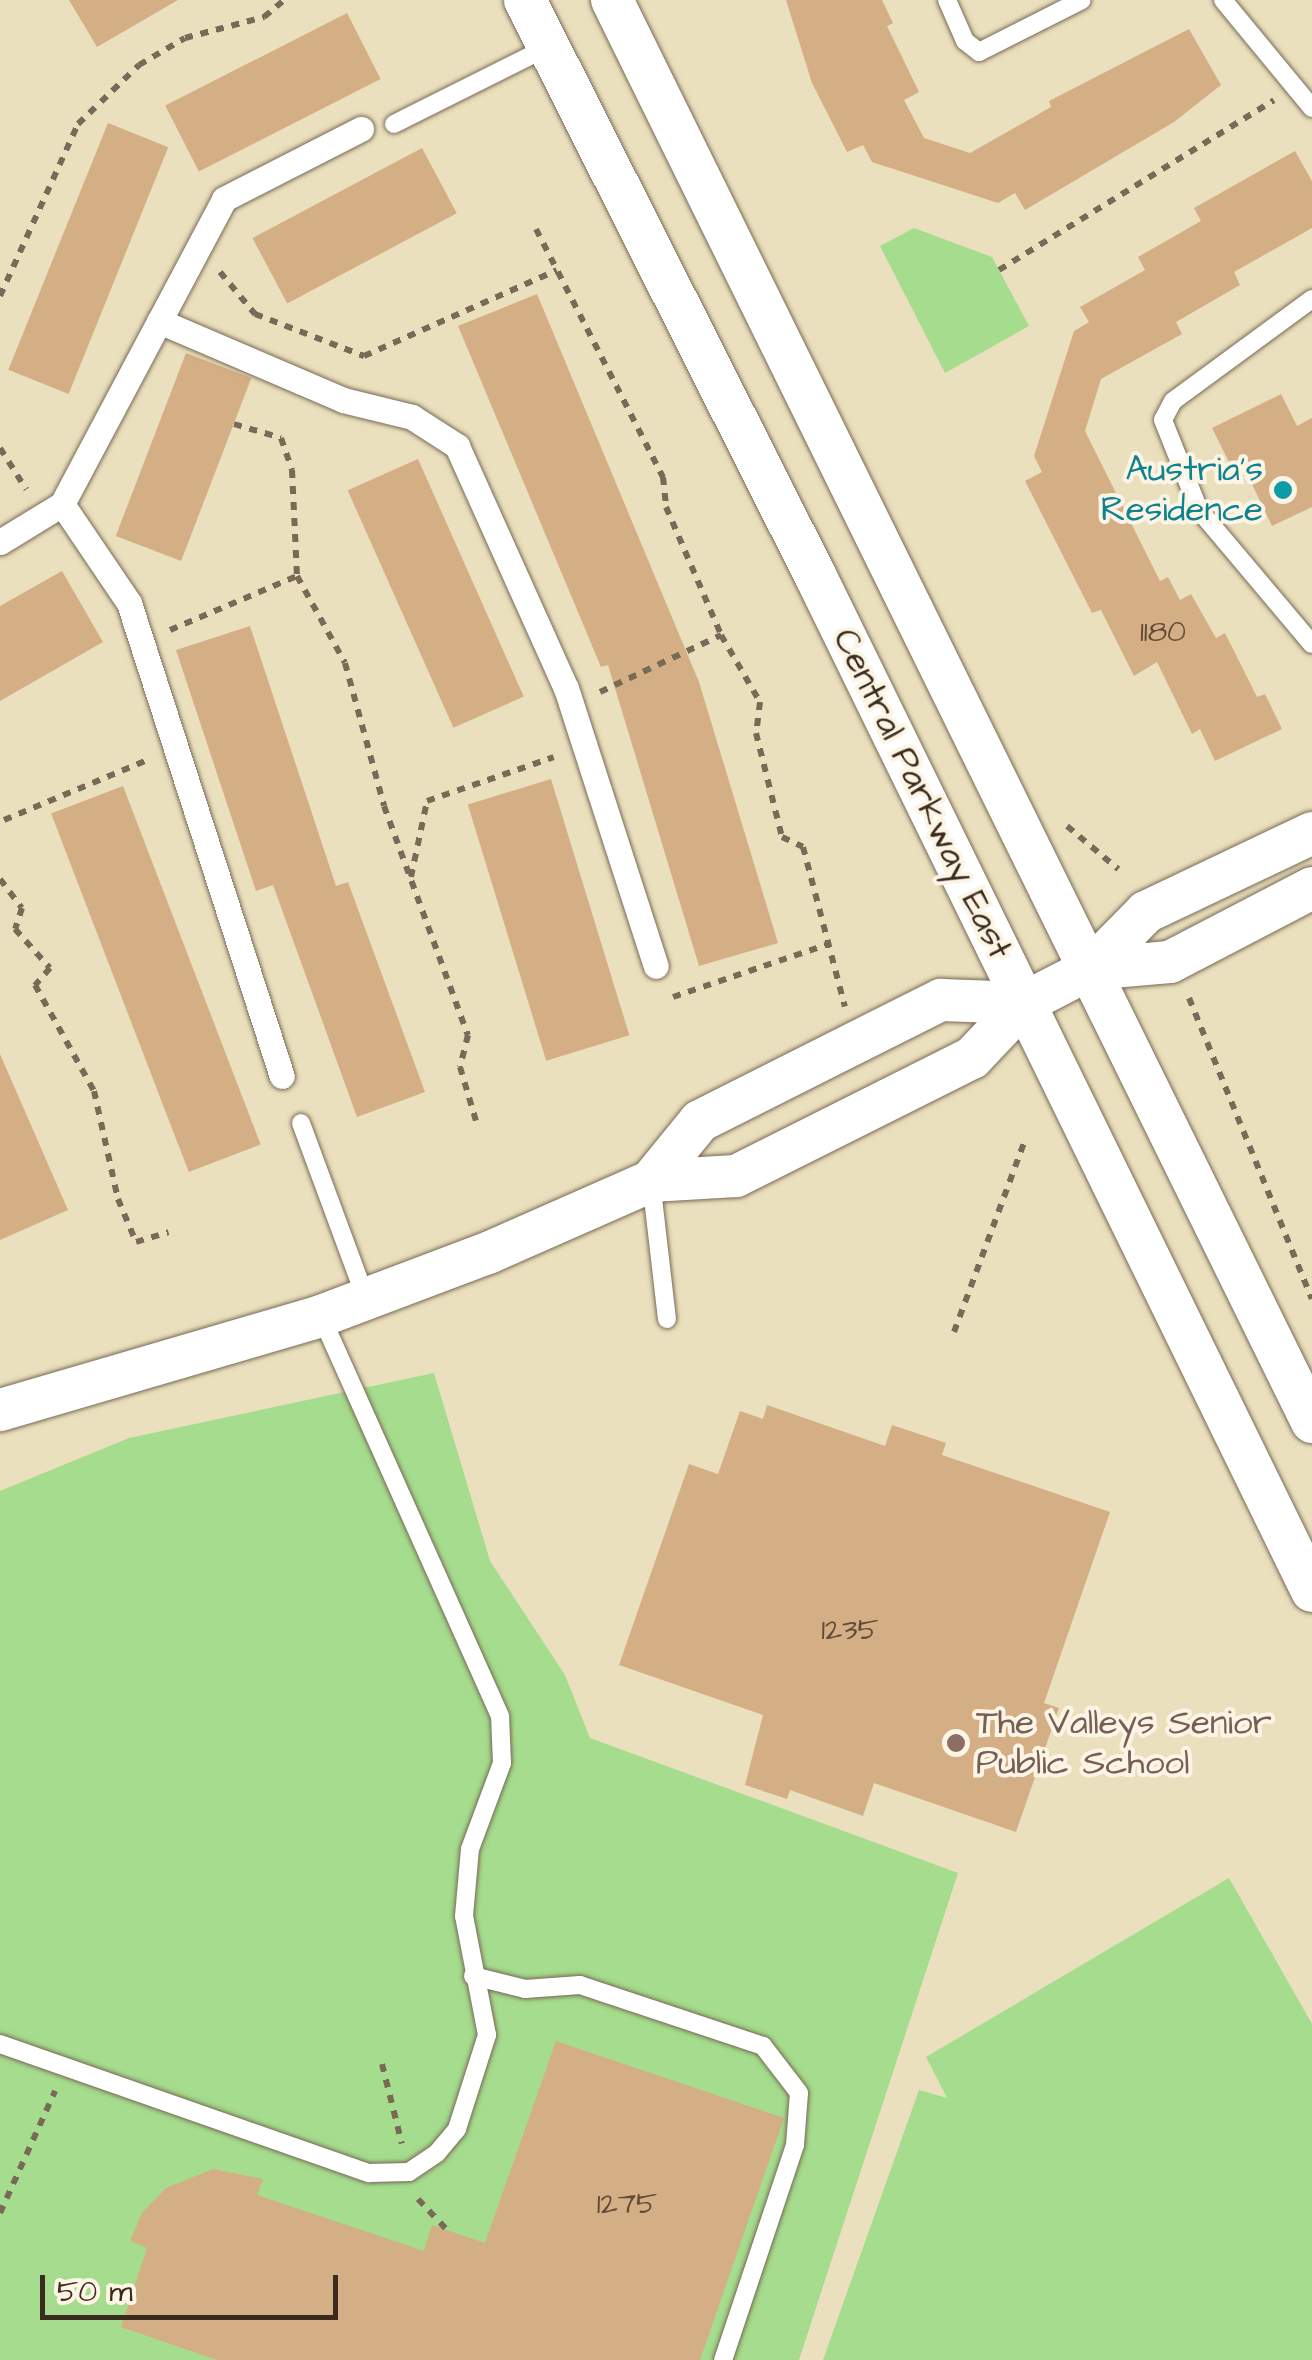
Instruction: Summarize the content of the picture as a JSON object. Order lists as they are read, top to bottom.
{
  "streets": {
    "street": ["Central Parkway East"]
  },
  "places": ["Austria's Residence", "The Valleys Senior Public School"],
  "house_numbers": ["1180", "1235", "1275"],
  "scale_bar": "50 m"
}
